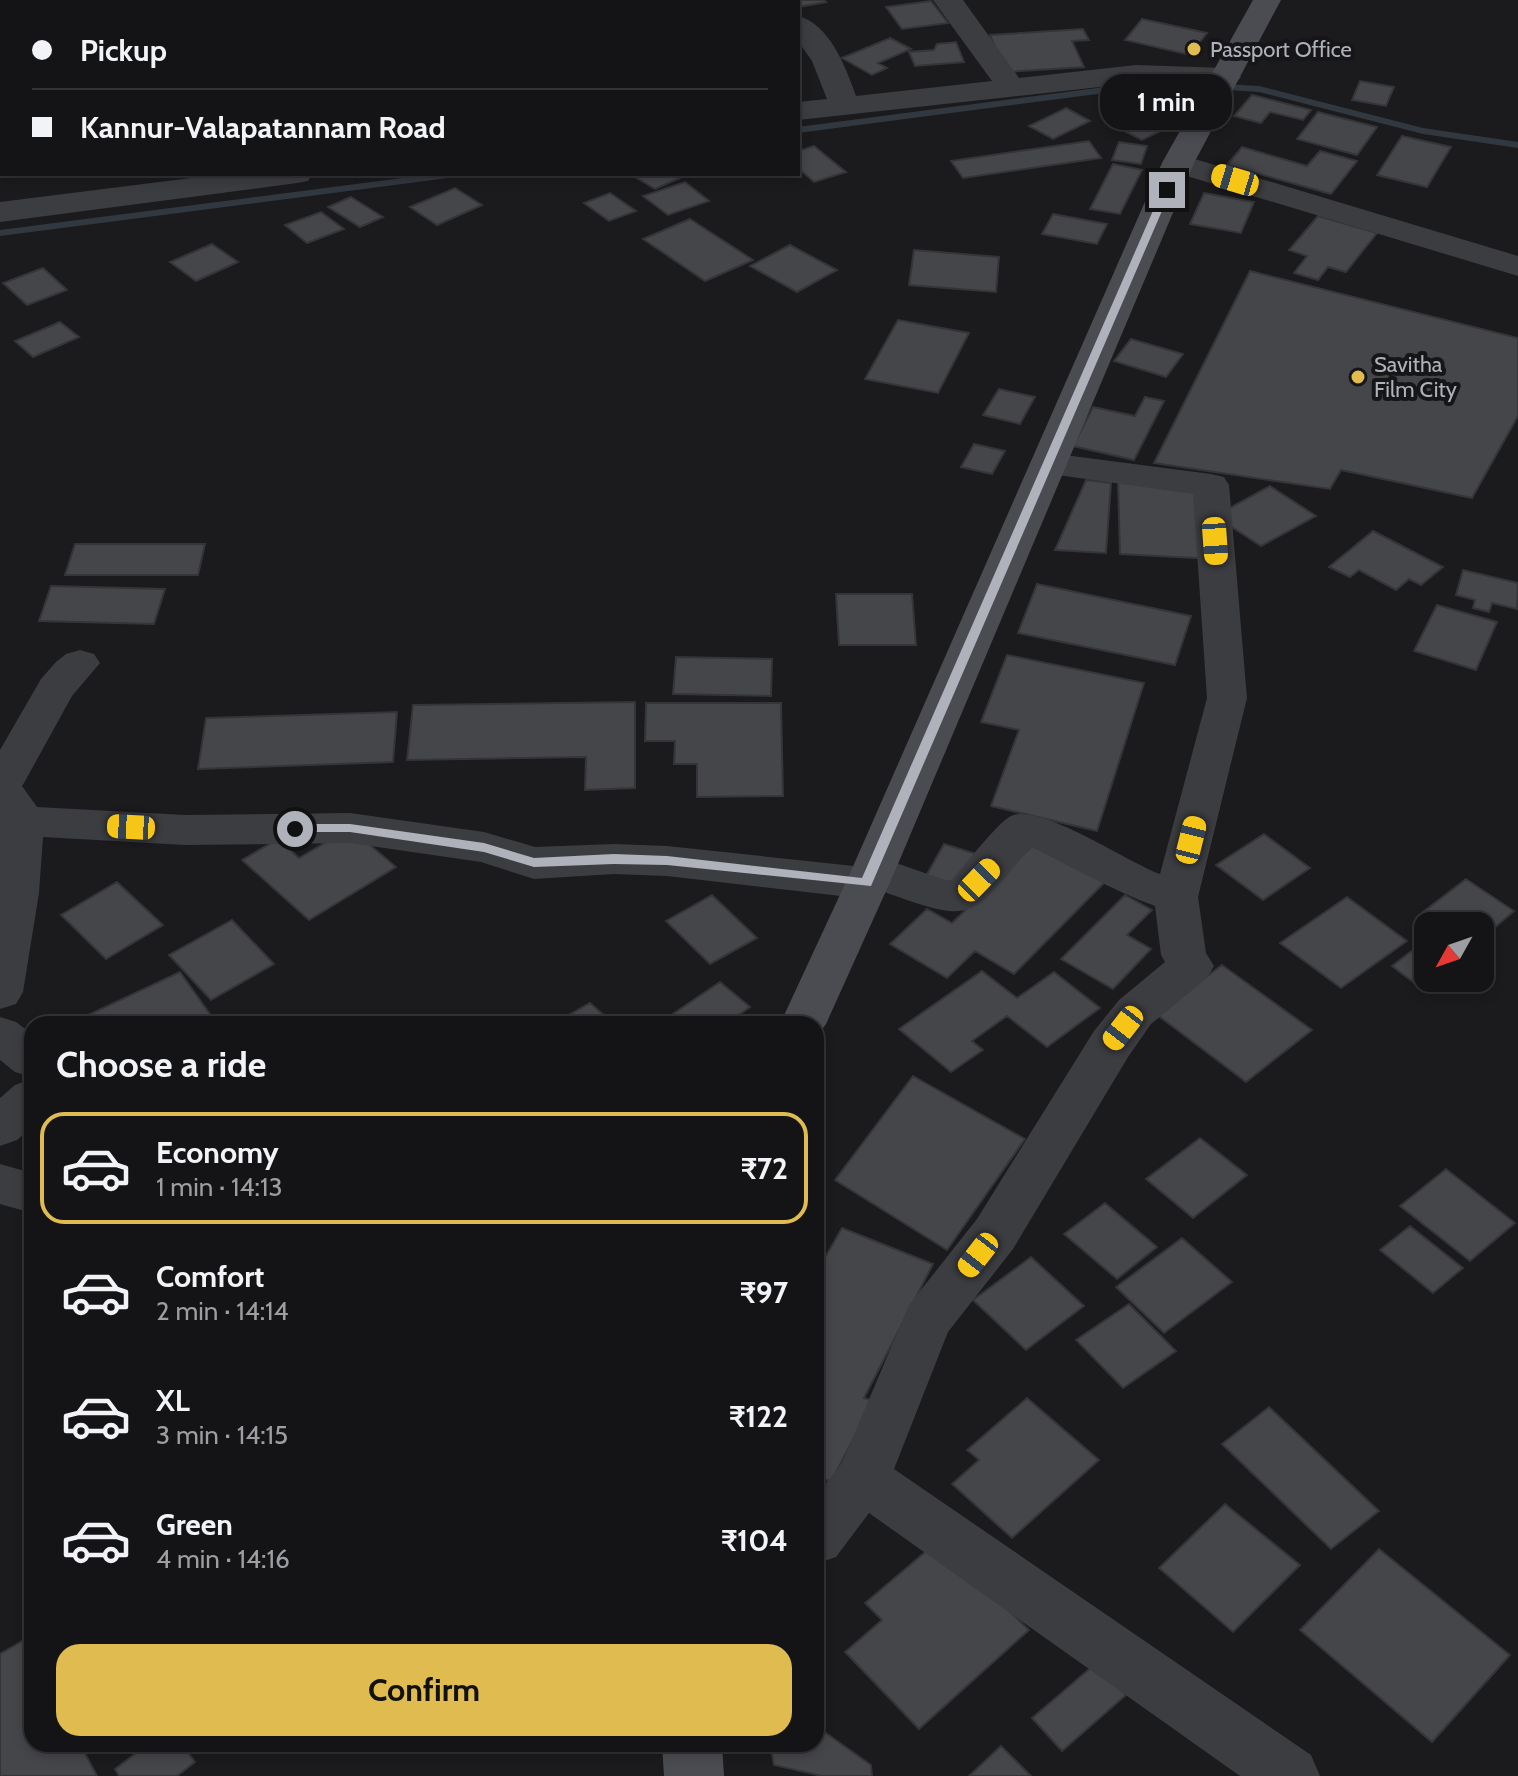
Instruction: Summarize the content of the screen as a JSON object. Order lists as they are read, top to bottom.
{
  "places": ["Passport Office", "Savitha Film City"],
  "north": "bottom left",
  "page": {
    "banner": ["Pickup", "Kannur-Valapatannam Road"],
    "bubble": "1 min",
    "heading": "Choose a ride",
    "list": [
      {
        "name": "Economy",
        "note": "1 min · 14:13",
        "value": "₹72"
      },
      {
        "name": "Comfort",
        "note": "2 min · 14:14",
        "value": "₹97"
      },
      {
        "name": "XL",
        "note": "3 min · 14:15",
        "value": "₹122"
      },
      {
        "name": "Green",
        "note": "4 min · 14:16",
        "value": "₹104"
      }
    ],
    "buttons": "Confirm"
  }
}
